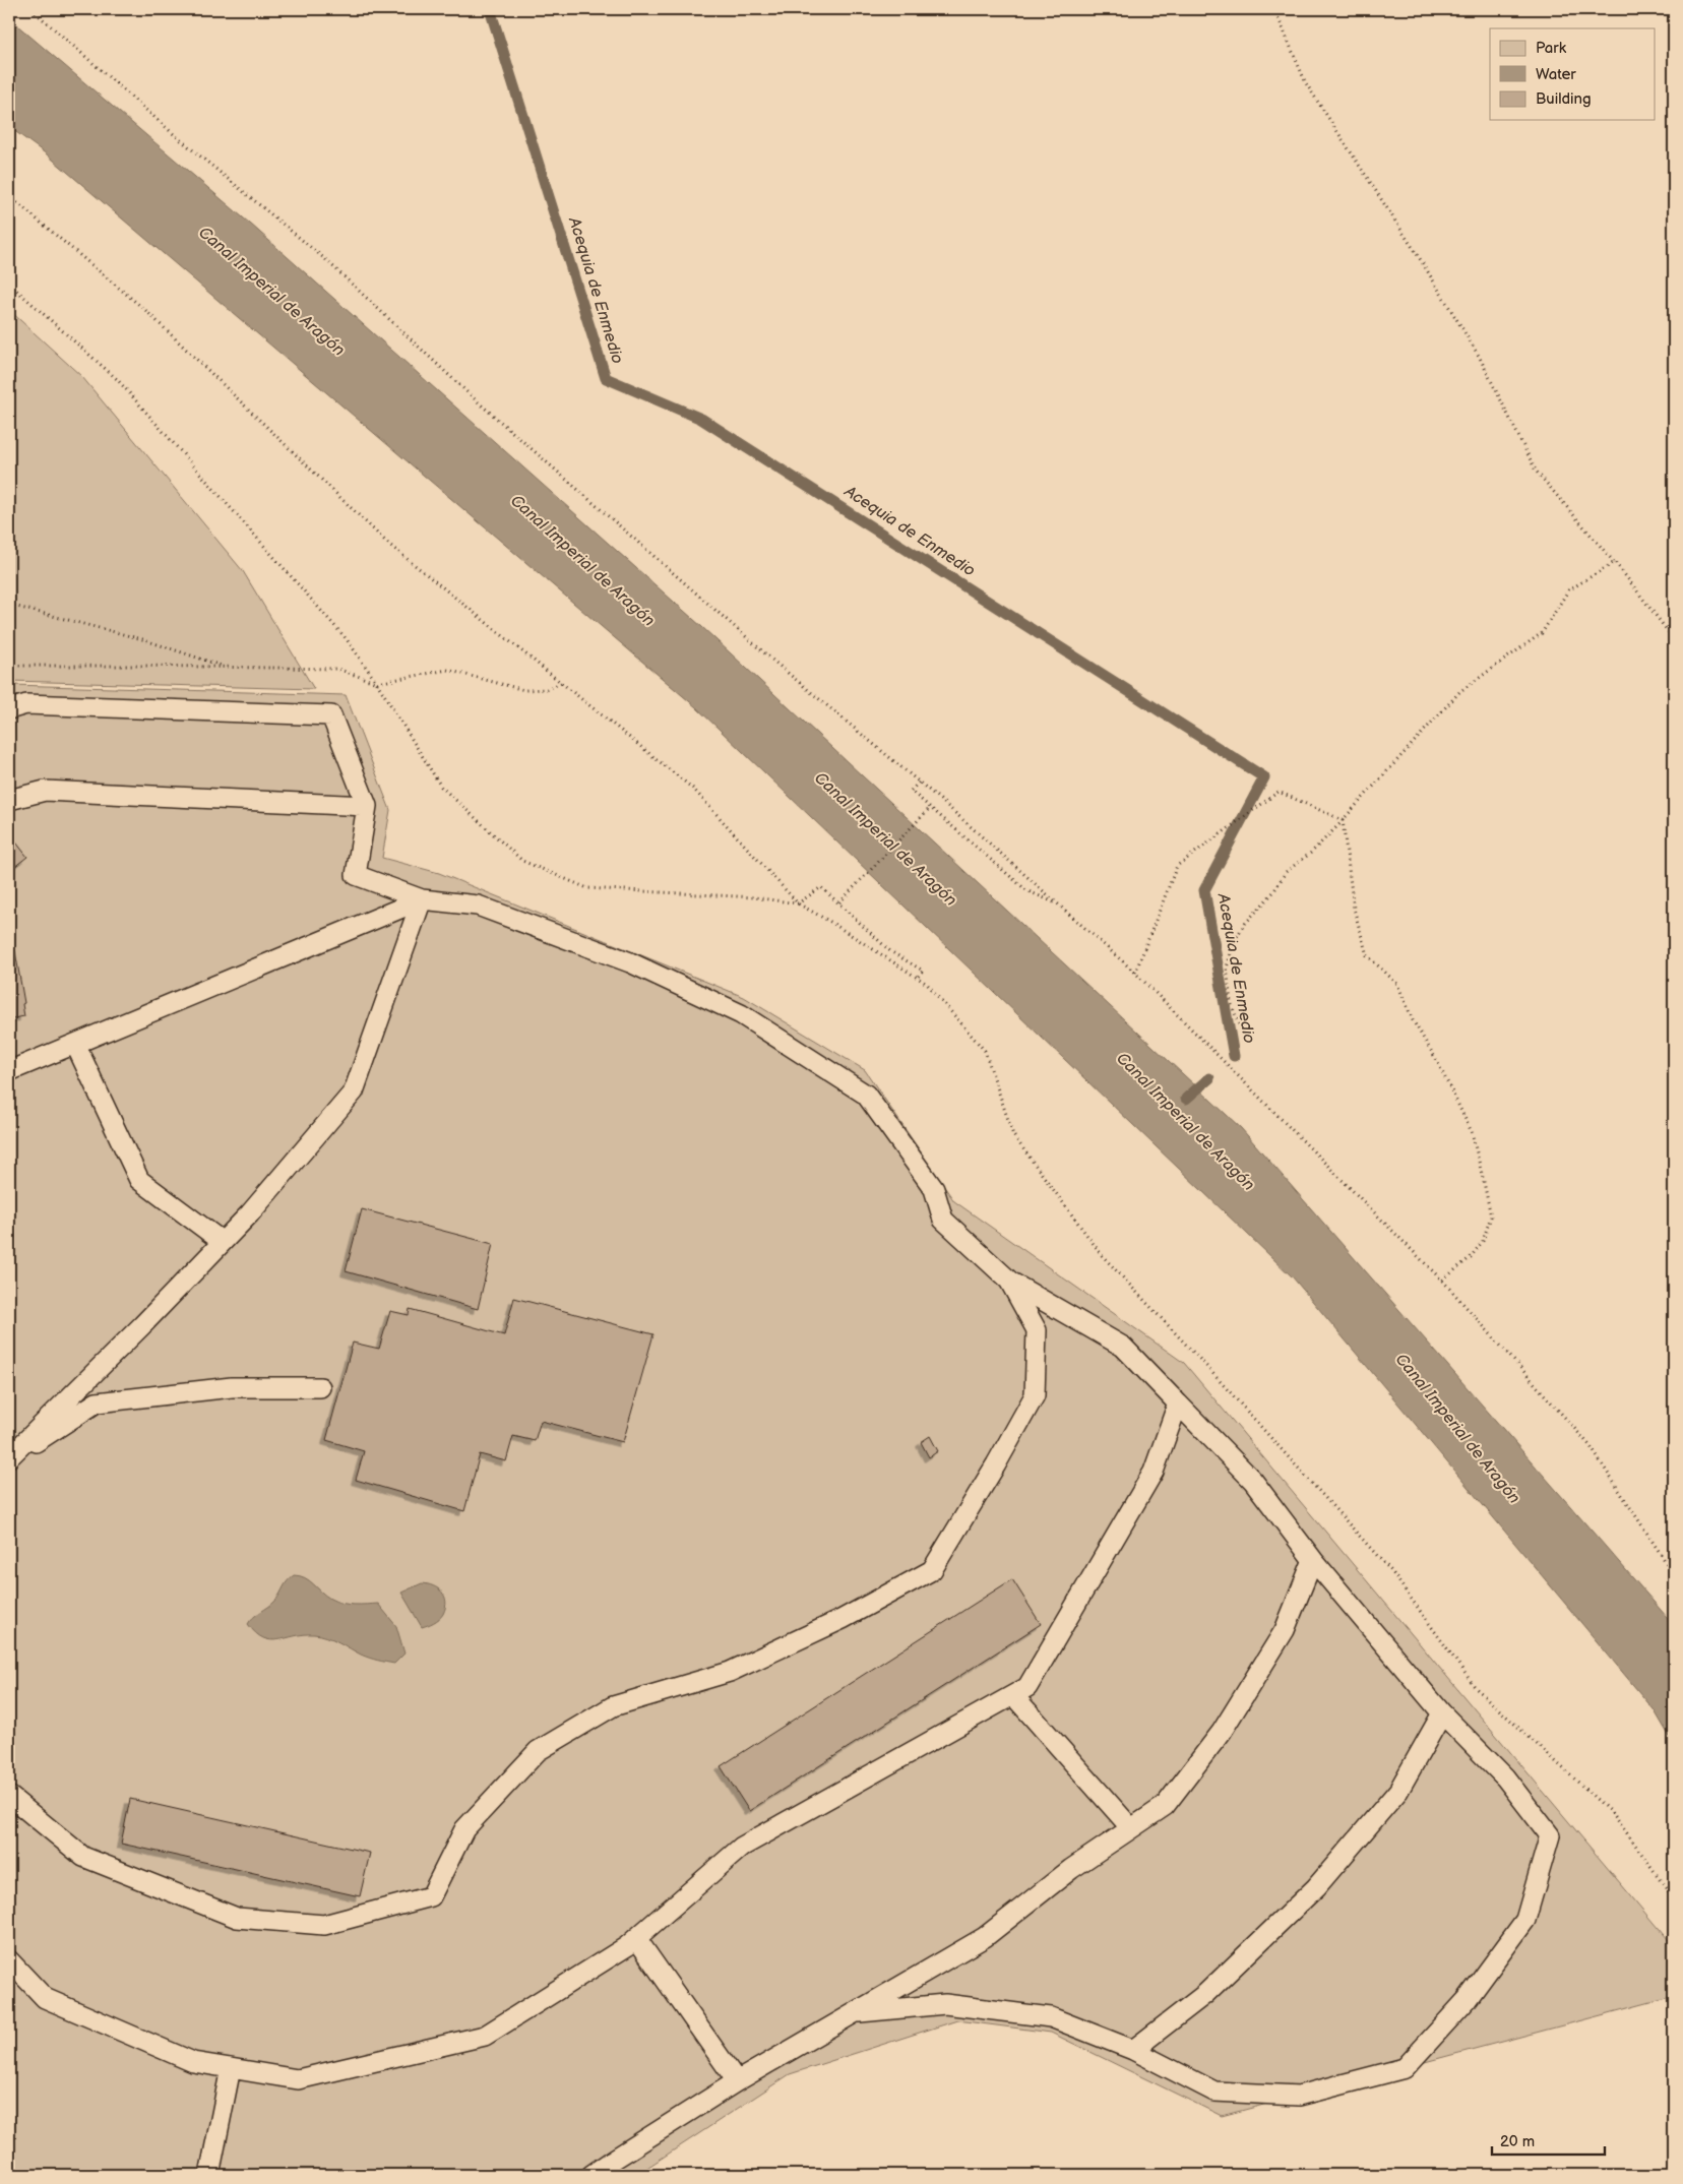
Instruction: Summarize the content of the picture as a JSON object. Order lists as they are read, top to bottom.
{
  "water": ["Acequia de Enmedio", "Canal Imperial de Aragón"],
  "legend": ["Park", "Water", "Building"],
  "scale_bar": "20 m"
}
